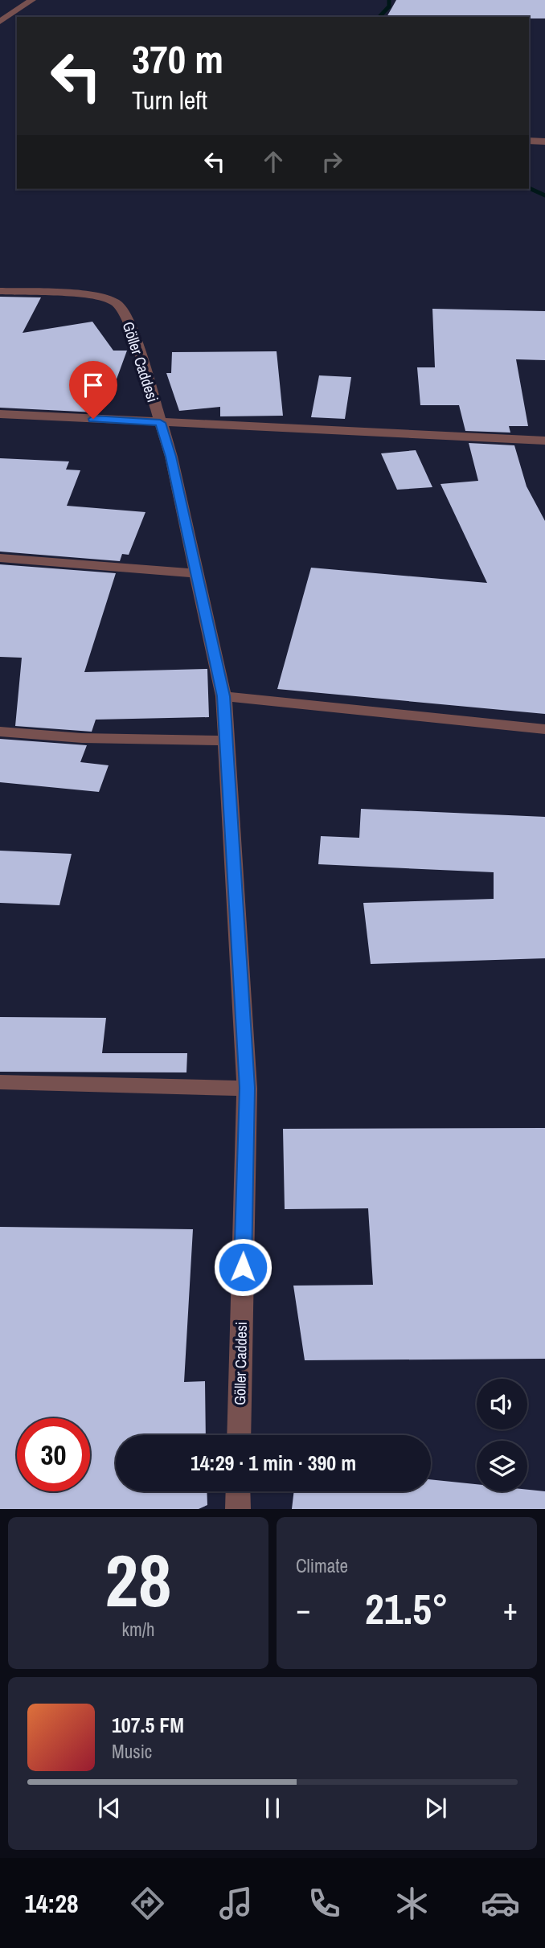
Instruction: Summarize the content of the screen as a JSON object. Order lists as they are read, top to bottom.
{
  "streets": {
    "street": ["Göller Caddesi"]
  },
  "page": {
    "turn": ["370 m", "Turn left"],
    "limit": "30",
    "trip": "14:29 · 1 min · 390 m",
    "tile": [
      ["28", "km/h"],
      "Climate"
    ],
    "heat": ["−", "21.5°", "+"],
    "song": ["107.5 FM", "Music"],
    "tabs": "14:28"
  }
}
